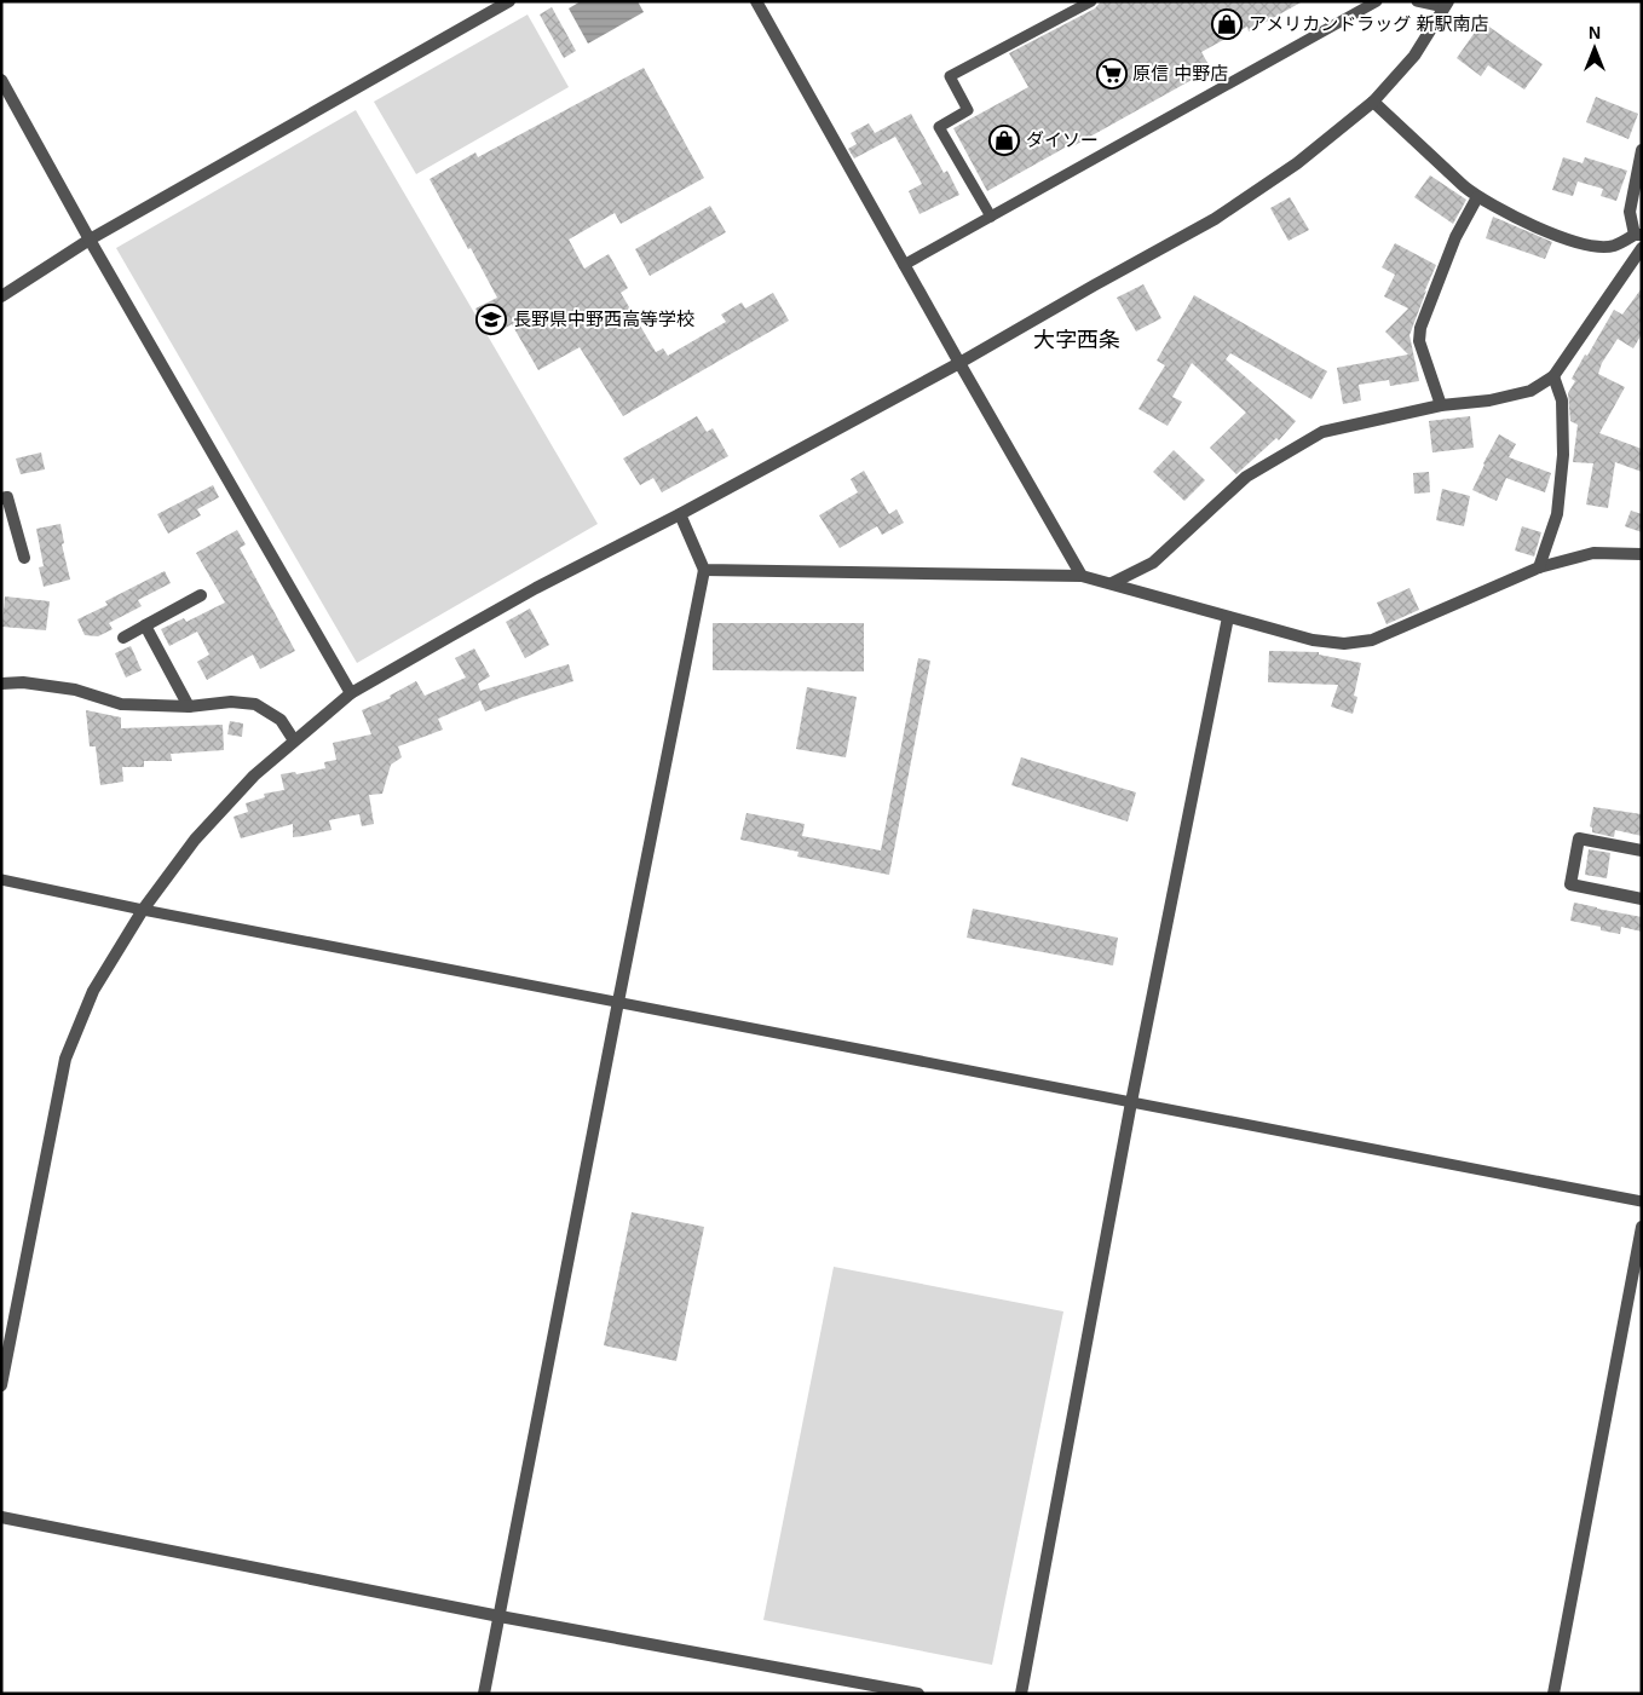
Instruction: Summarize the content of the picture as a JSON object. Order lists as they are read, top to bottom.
{
  "districts": ["大字西条"],
  "places": {
    "shop": ["アメリカンドラッグ 新駅南店", "ダイソー"],
    "supermarket": ["原信 中野店"],
    "school or university": ["長野県中野西高等学校"]
  },
  "north": "top"
}
